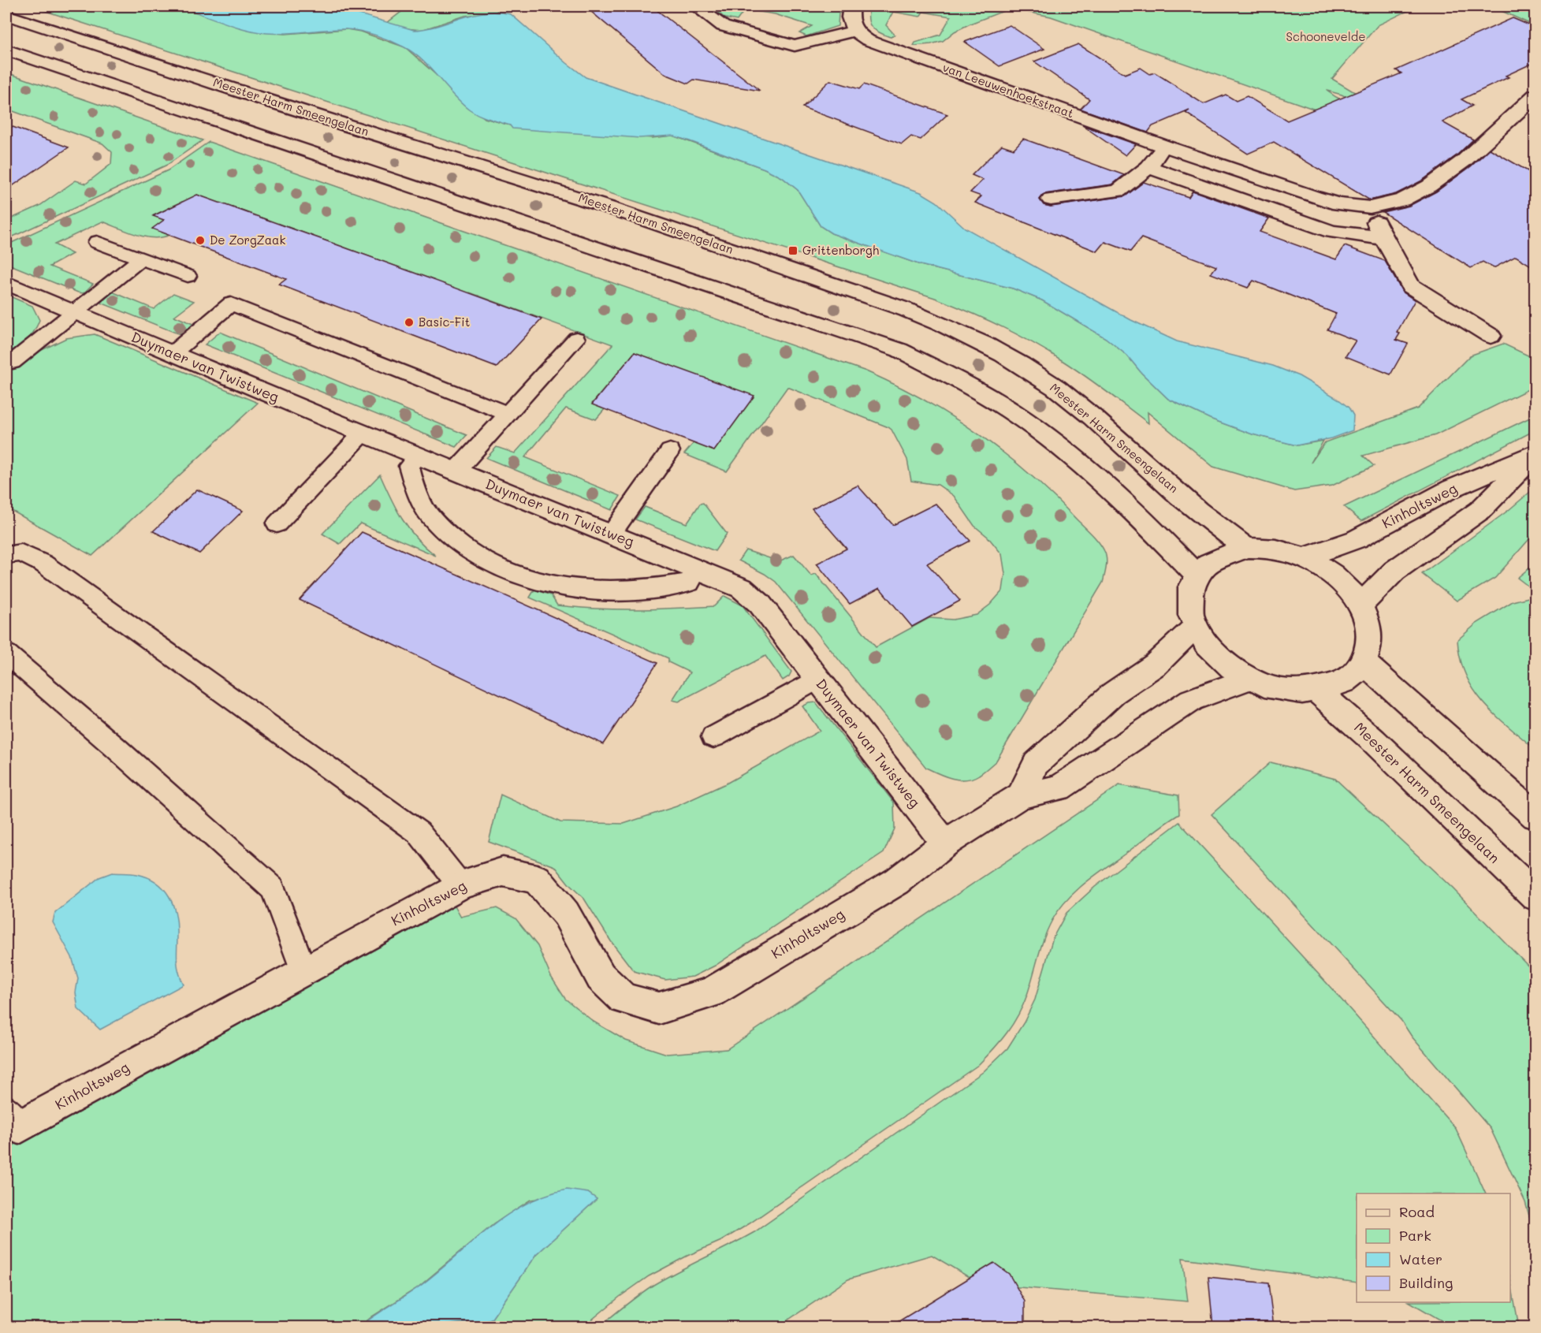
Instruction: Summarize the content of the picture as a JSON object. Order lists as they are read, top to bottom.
{
  "streets": {
    "street": [
      "van Leeuwenhoekstraat",
      "Meester Harm Smeengelaan",
      "Duymaer van Twistweg",
      "Kinholtsweg"
    ]
  },
  "crossings": [
    ["Meester Harm Smeengelaan", "Kinholtsweg"],
    ["Duymaer van Twistweg", "Kinholtsweg"]
  ],
  "parks": ["Schoonevelde"],
  "places": {
    "other": ["De ZorgZaak", "Basic-Fit"],
    "transit": ["Grittenborgh"]
  },
  "legend": [
    "Road",
    "Park",
    "Water",
    "Building"
  ]
}
